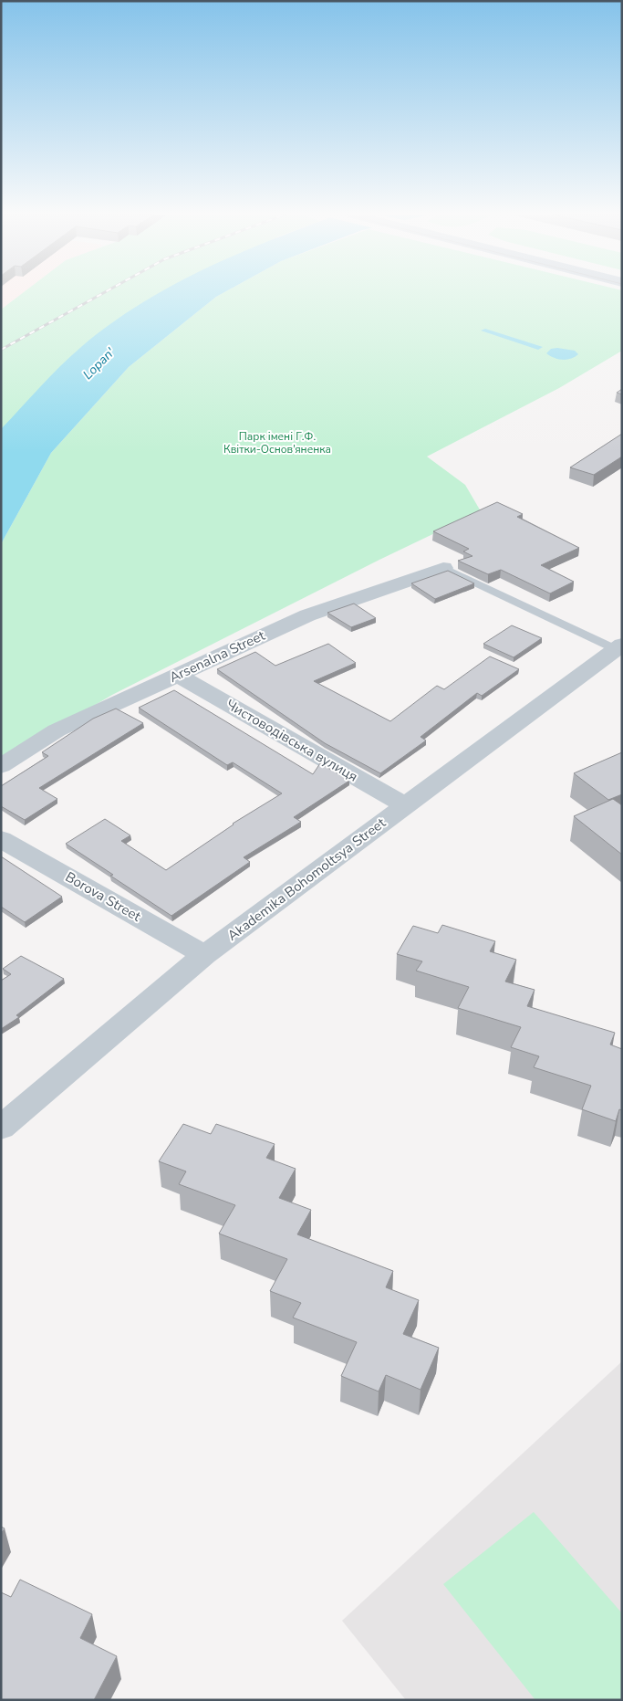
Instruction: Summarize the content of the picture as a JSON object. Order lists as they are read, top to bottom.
{
  "streets": {
    "street": [
      "Arsenalna Street",
      "Чистоводівська вулиця",
      "Akademika Bohomoltsya Street",
      "Borova Street"
    ]
  },
  "crossings": [
    ["Arsenalna Street", "Чистоводівська вулиця"],
    ["Чистоводівська вулиця", "Akademika Bohomoltsya Street"],
    ["Akademika Bohomoltsya Street", "Borova Street"]
  ],
  "water": ["Lopan'"],
  "parks": ["Парк імені Г.Ф. Квітки-Основ'яненка"]
}
